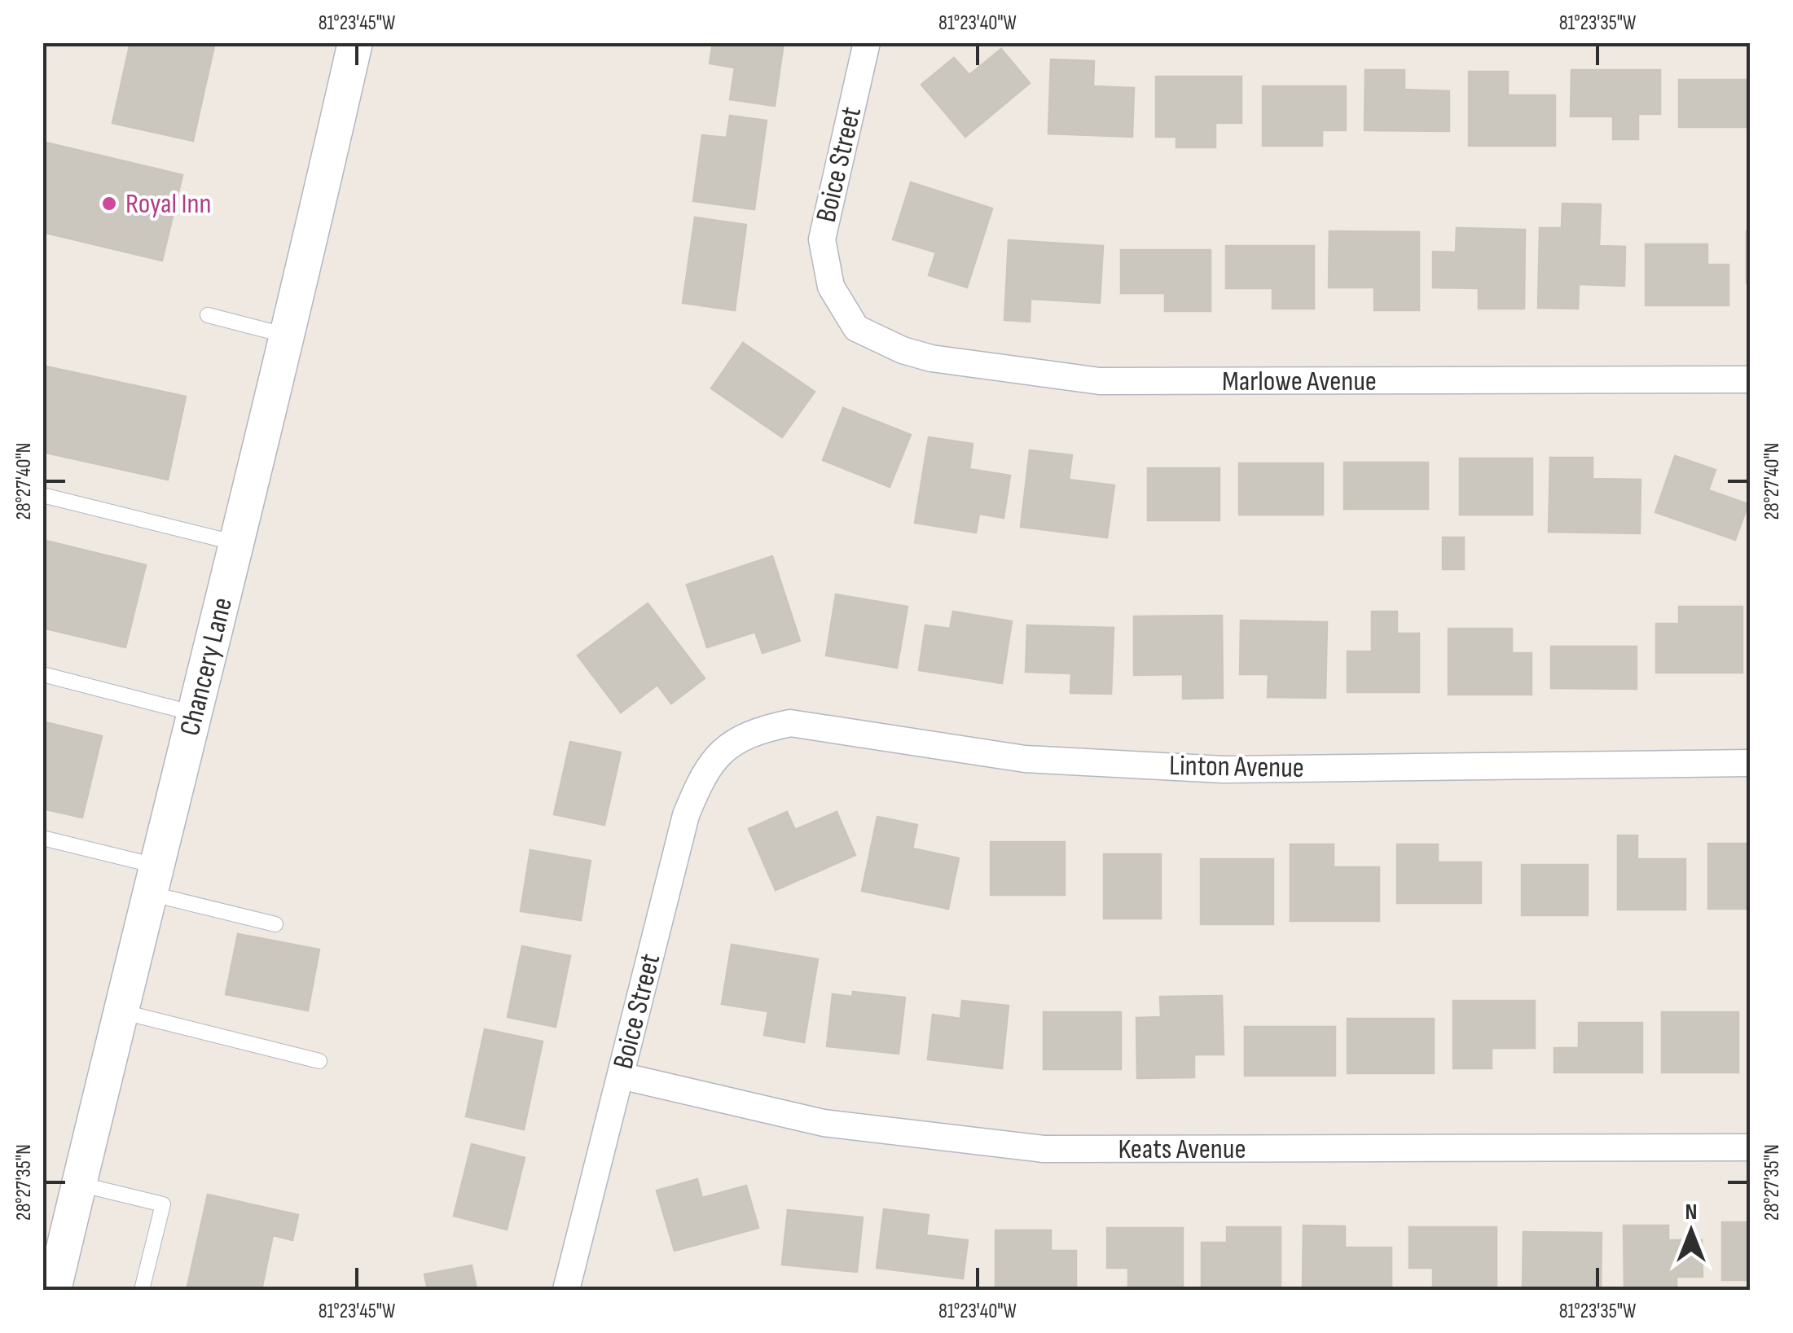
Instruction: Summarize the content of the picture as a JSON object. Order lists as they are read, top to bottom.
{
  "streets": {
    "street": [
      "Boice Street",
      "Marlowe Avenue",
      "Chancery Lane",
      "Linton Avenue",
      "Keats Avenue"
    ]
  },
  "crossings": [
    ["Boice Street", "Marlowe Avenue"],
    ["Boice Street", "Linton Avenue"],
    ["Boice Street", "Keats Avenue"]
  ],
  "places": ["Royal Inn"],
  "north": "top",
  "coordinates": [
    "81°23'45\"W",
    "81°23'40\"W",
    "81°23'35\"W",
    "28°27'40\"N",
    "28°27'35\"N"
  ]
}
